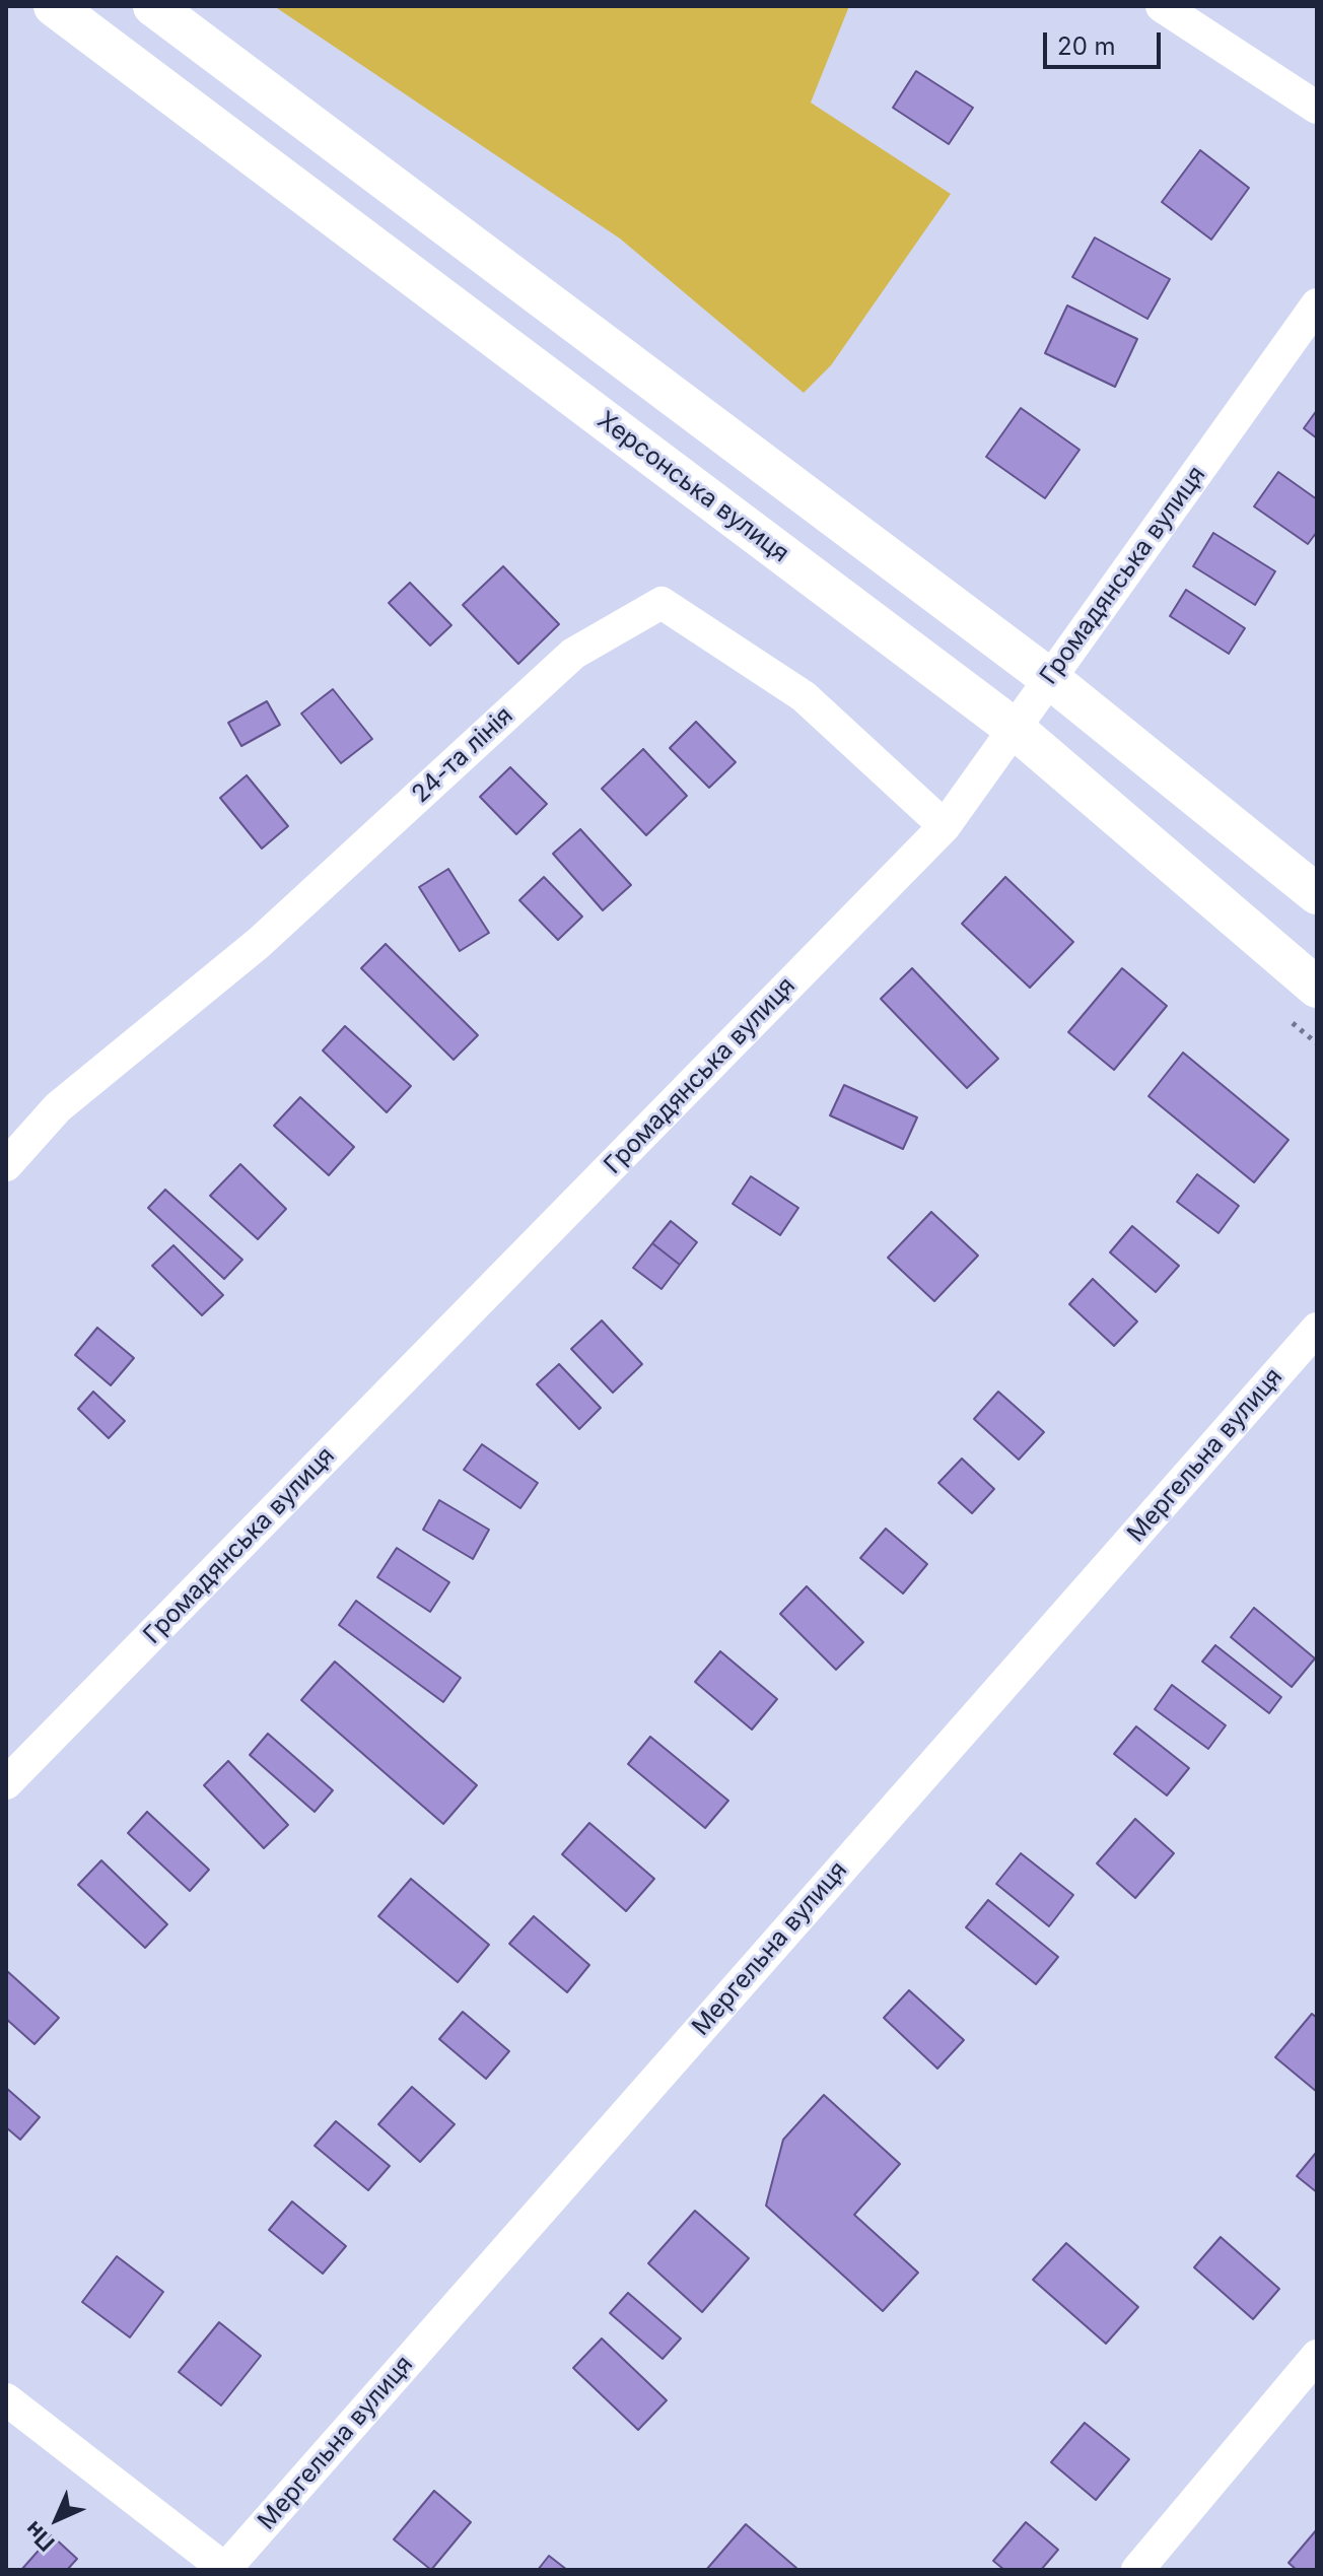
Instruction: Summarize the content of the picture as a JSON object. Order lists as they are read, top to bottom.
{
  "streets": {
    "street": [
      "Херсонська вулиця",
      "Громадянська вулиця",
      "24-та лінія",
      "Мергельна вулиця"
    ]
  },
  "crossings": [
    ["Херсонська вулиця", "Громадянська вулиця"],
    ["Громадянська вулиця", "24-та лінія"]
  ],
  "scale_bar": "20 m",
  "north": "bottom left"
}
